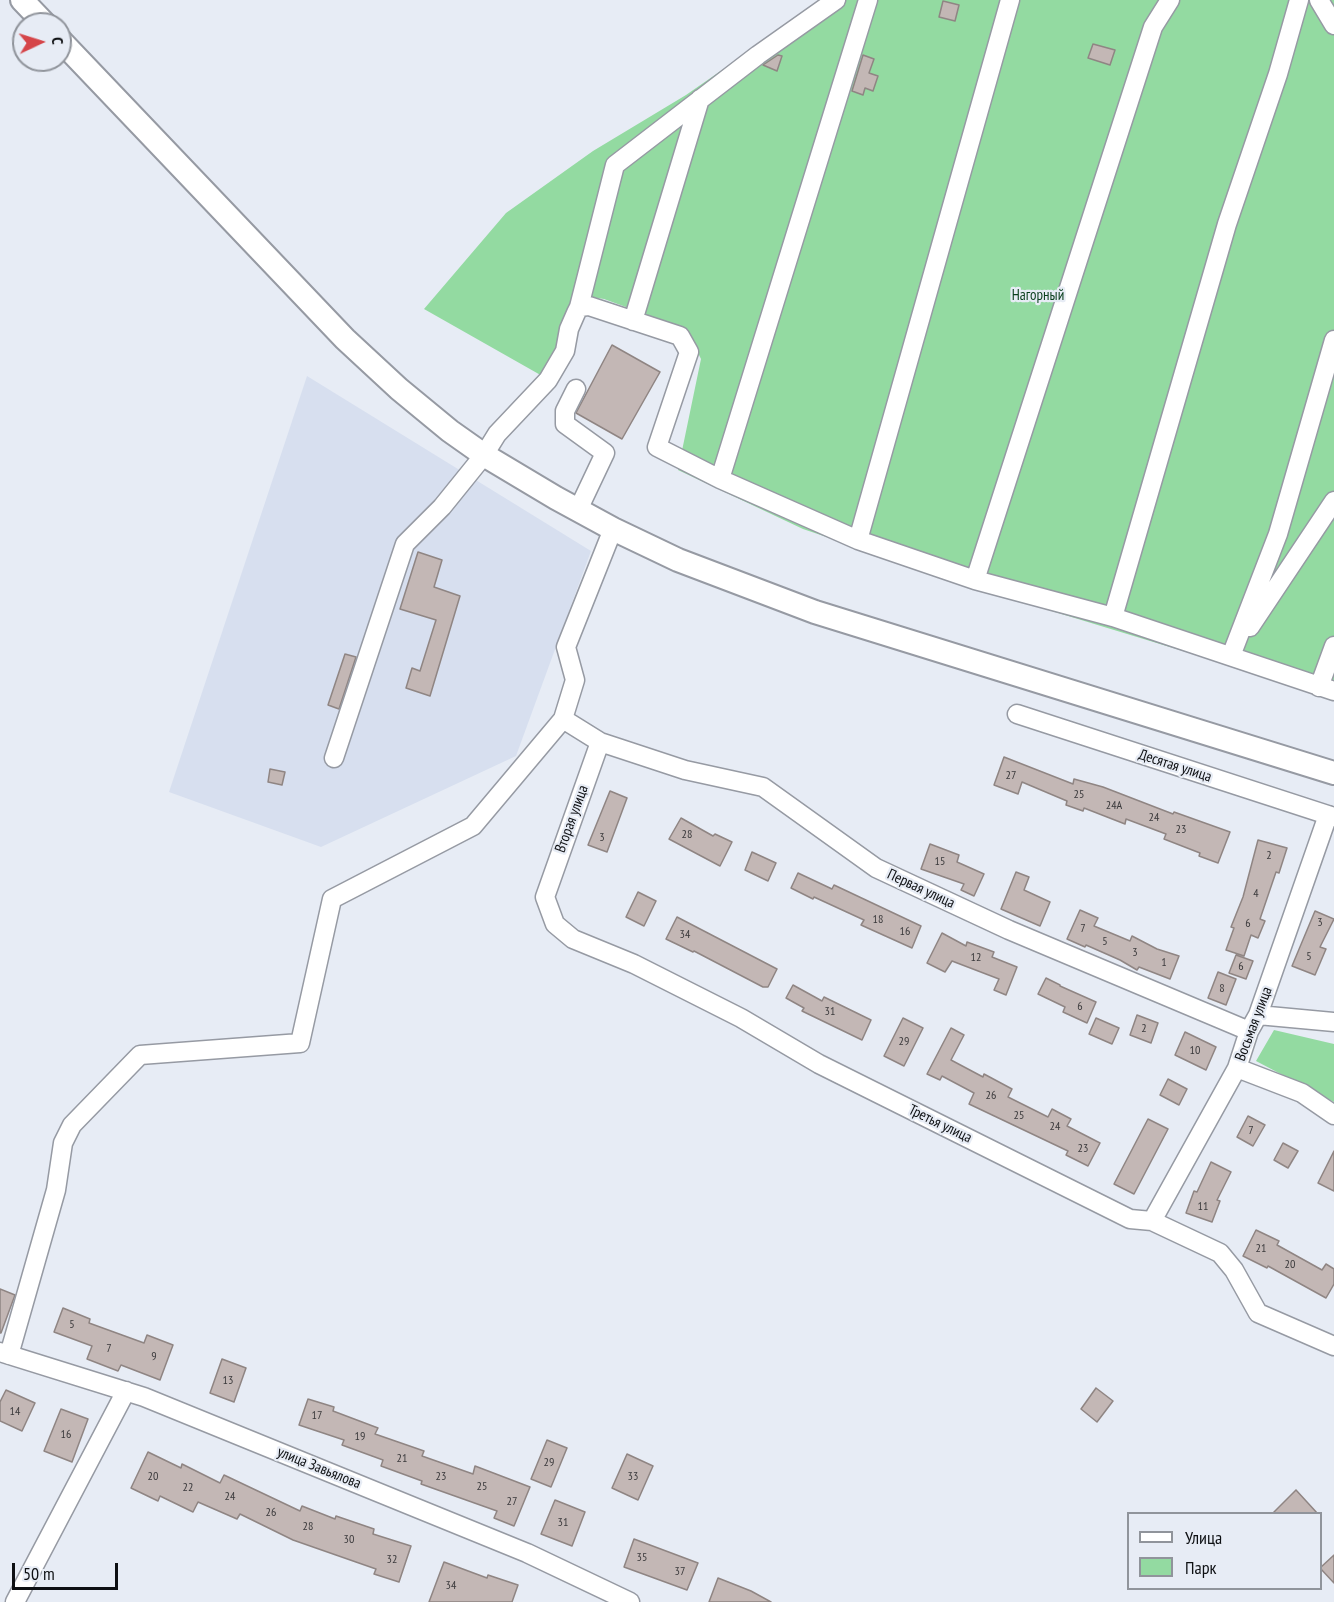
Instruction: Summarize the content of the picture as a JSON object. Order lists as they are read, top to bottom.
{
  "streets": {
    "street": [
      "Десятая улица",
      "Вторая улица",
      "Первая улица",
      "Восьмая улица",
      "Третья улица",
      "улица Завьялова"
    ]
  },
  "crossings": [
    ["Десятая улица", "Восьмая улица"],
    ["Вторая улица", "Первая улица"],
    ["Вторая улица", "Третья улица"],
    ["Первая улица", "Восьмая улица"],
    ["Восьмая улица", "Третья улица"]
  ],
  "parks": ["Нагорный"],
  "house_numbers": [
    "27",
    "25",
    "24А",
    "24",
    "23",
    "28",
    "3",
    "2",
    "15",
    "4",
    "18",
    "3",
    "6",
    "7",
    "16",
    "34",
    "5",
    "3",
    "5",
    "12",
    "1",
    "6",
    "8",
    "6",
    "31",
    "2",
    "29",
    "10",
    "26",
    "25",
    "24",
    "7",
    "23",
    "11",
    "21",
    "20",
    "5",
    "7",
    "9",
    "13",
    "14",
    "17",
    "16",
    "19",
    "21",
    "29",
    "20",
    "23",
    "33",
    "25",
    "22",
    "24",
    "27",
    "26",
    "31",
    "28",
    "30",
    "35",
    "32",
    "37",
    "34"
  ],
  "legend": ["Улица", "Парк"],
  "scale_bar": "50 m",
  "north": "right"
}
